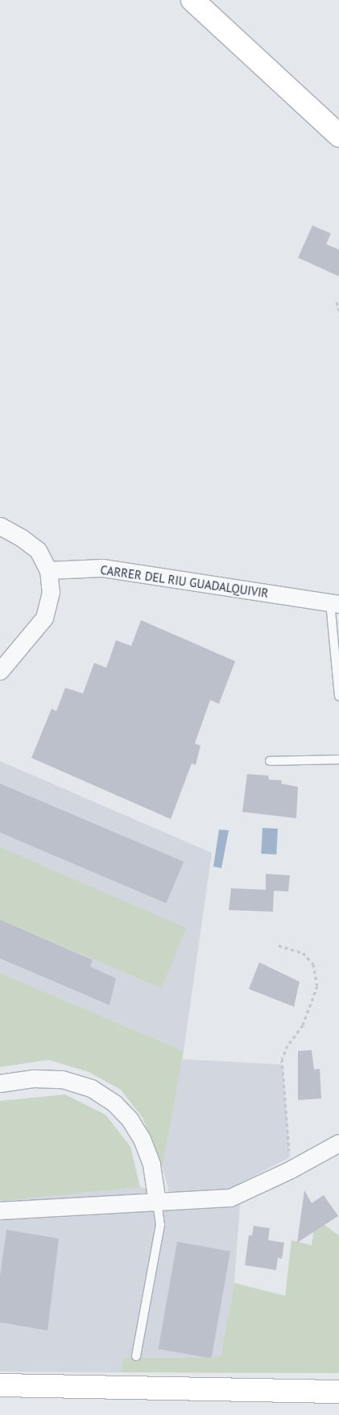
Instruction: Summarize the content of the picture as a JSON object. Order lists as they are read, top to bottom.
{
  "streets": {
    "street": ["CARRER DEL RIU GUADALQUIVIR"]
  }
}
